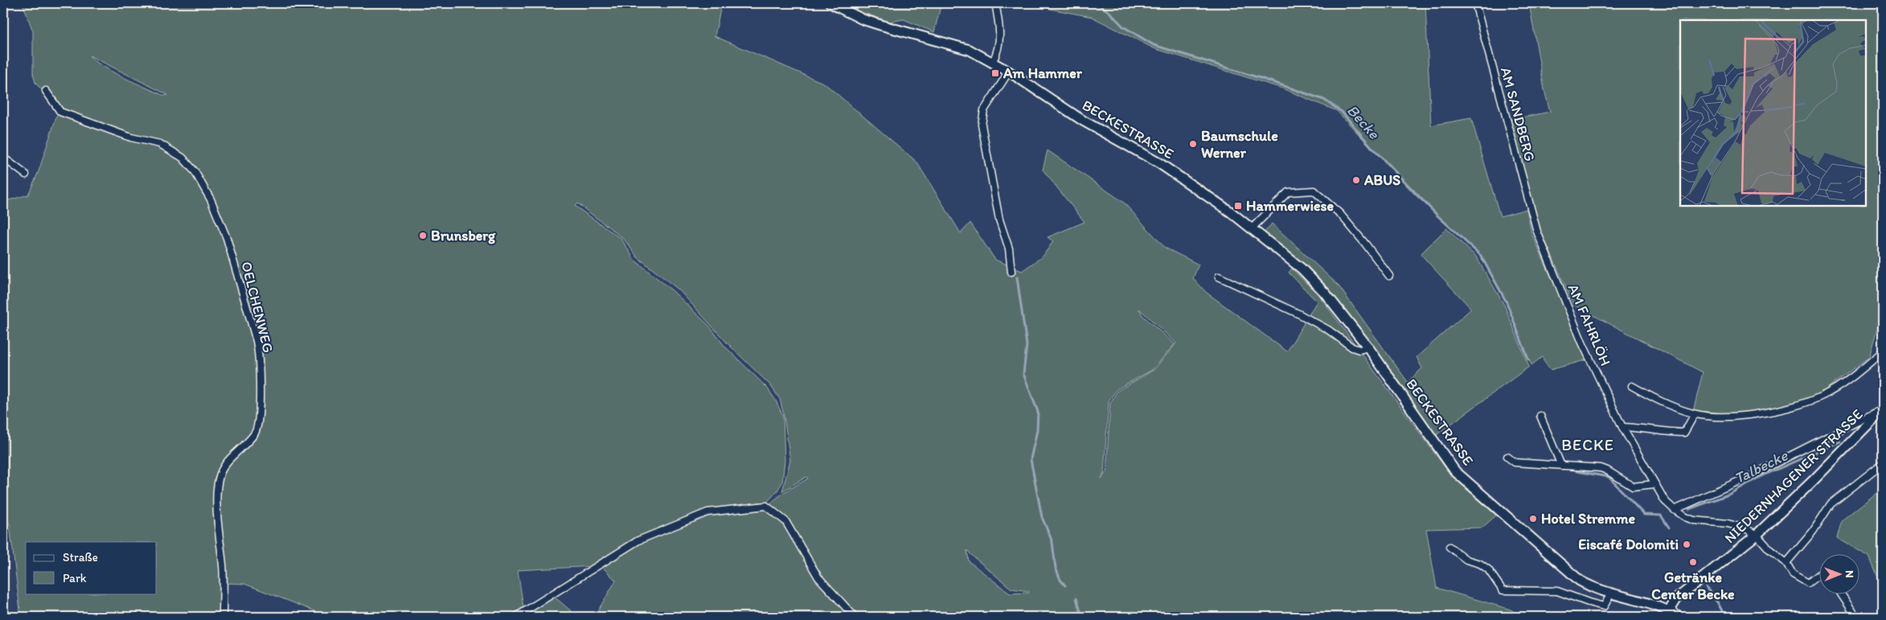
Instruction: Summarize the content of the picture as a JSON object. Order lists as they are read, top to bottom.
{
  "streets": {
    "main road": ["BECKESTRASSE", "NIEDERNHAGENER STRASSE"],
    "street": ["AM SANDBERG", "OELCHENWEG", "AM FAHRLÖH"]
  },
  "crossings": [
    ["AM SANDBERG", "AM FAHRLÖH"],
    ["BECKESTRASSE", "NIEDERNHAGENER STRASSE"],
    ["AM FAHRLÖH", "NIEDERNHAGENER STRASSE"]
  ],
  "districts": ["BECKE"],
  "water": ["Becke", "Talbecke"],
  "places": {
    "transit": ["Am Hammer", "Hammerwiese"],
    "other": [
      "Baumschule Werner",
      "ABUS",
      "Brunsberg",
      "Hotel Stremme",
      "Eiscafé Dolomiti",
      "Getränke Center Becke"
    ]
  },
  "legend": ["Straße", "Park"],
  "north": "right"
}
